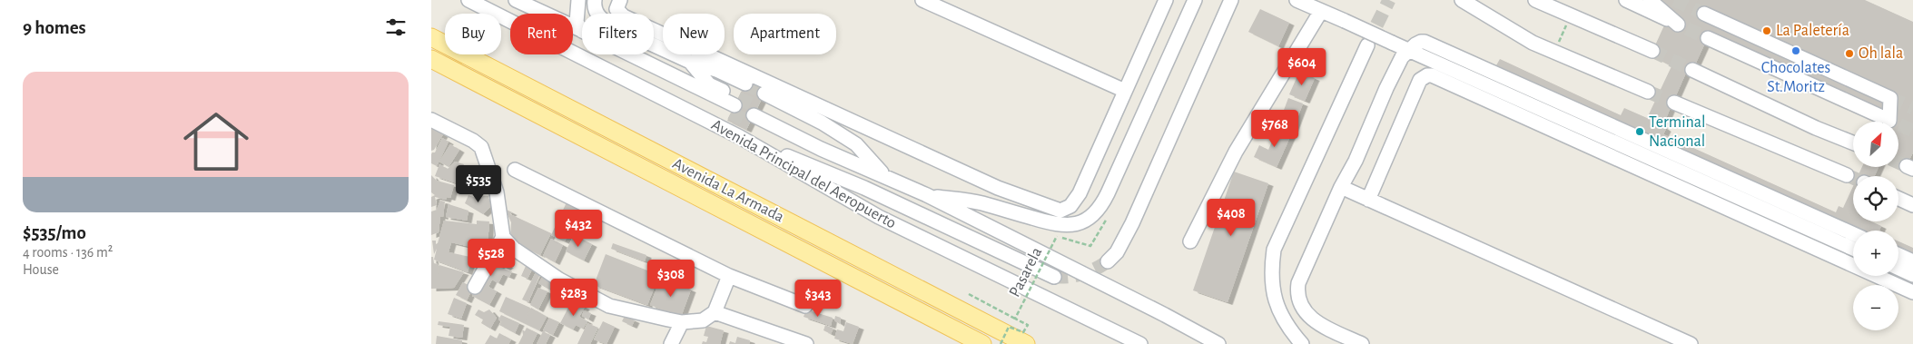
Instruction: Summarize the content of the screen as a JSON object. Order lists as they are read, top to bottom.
{
  "streets": {
    "main road": ["Avenida La Armada"],
    "street": ["Avenida Principal del Aeropuerto"],
    "path": ["Pasarela"]
  },
  "places": [
    "La Paletería",
    "Chocolates St.Moritz",
    "Oh lala",
    "Terminal Nacional"
  ],
  "north": "top right",
  "page": {
    "heading": "9 homes",
    "chip": [
      "Buy",
      "Rent",
      "Filters",
      "New",
      "Apartment"
    ],
    "price": [
      "$604",
      "$768",
      "$535",
      "$408",
      "$432",
      "$528",
      "$308",
      "$283",
      "$343"
    ],
    "list": [
      {
        "name": "$535/mo",
        "note": "4 rooms · 136 m² · House"
      }
    ],
    "map_buttons": ["+", "−"]
  }
}
